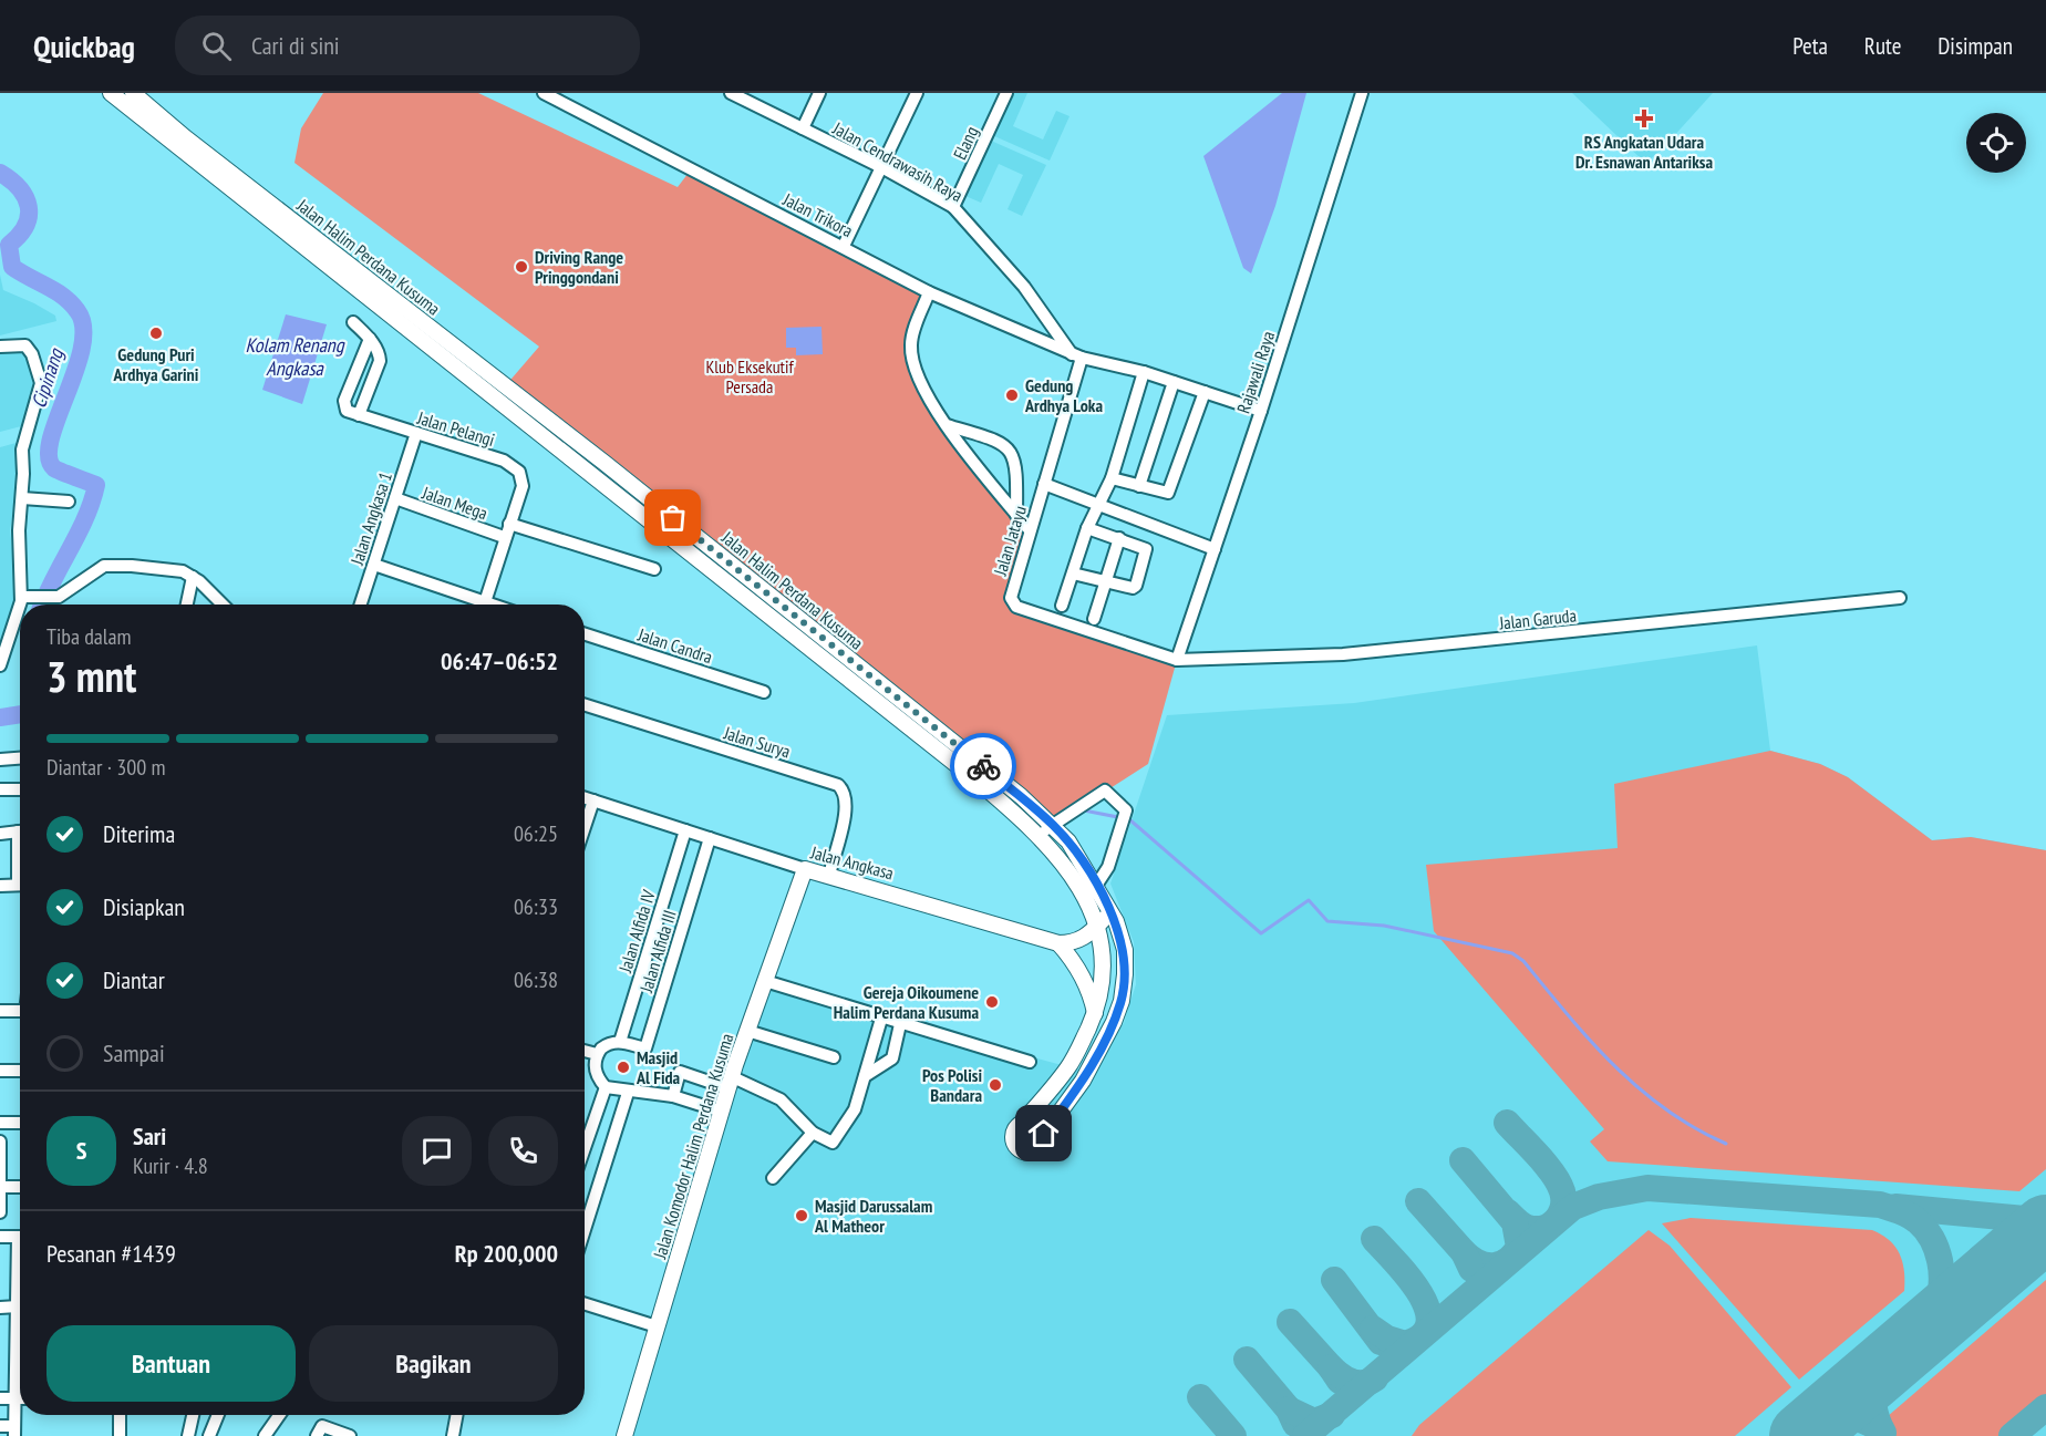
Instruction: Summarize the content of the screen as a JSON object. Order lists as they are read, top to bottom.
{
  "streets": {
    "street": [
      "Elang",
      "Jalan Cendrawasih Raya",
      "Jalan Trikora",
      "Jalan Halim Perdana Kusuma",
      "Rajawali Raya",
      "Jalan Pelangi",
      "Jalan Mega",
      "Jalan Angkasa 1",
      "Jalan Jatayu",
      "Jalan Garuda",
      "Jalan Candra",
      "Jalan Surya",
      "Jalan Angkasa",
      "Jalan Alfida IV",
      "Jalan Alfida III",
      "Jalan Komodor Halim Perdana Kusuma"
    ]
  },
  "crossings": [
    ["Elang", "Jalan Cendrawasih Raya"],
    ["Jalan Cendrawasih Raya", "Jalan Trikora"],
    ["Jalan Cendrawasih Raya", "Jalan Jatayu"],
    ["Jalan Trikora", "Rajawali Raya"],
    ["Jalan Trikora", "Jalan Jatayu"],
    ["Rajawali Raya", "Jalan Jatayu"],
    ["Rajawali Raya", "Jalan Garuda"],
    ["Jalan Pelangi", "Jalan Mega"],
    ["Jalan Pelangi", "Jalan Angkasa 1"],
    ["Jalan Mega", "Jalan Angkasa 1"],
    ["Jalan Jatayu", "Jalan Garuda"],
    ["Jalan Surya", "Jalan Angkasa"],
    ["Jalan Angkasa", "Jalan Alfida IV"],
    ["Jalan Angkasa", "Jalan Alfida III"],
    ["Jalan Angkasa", "Jalan Komodor Halim Perdana Kusuma"],
    ["Jalan Alfida IV", "Jalan Alfida III"]
  ],
  "water": ["Kolam Renang Angkasa", "Cipinang"],
  "parks": ["Klub Eksekutif Persada"],
  "places": {
    "health": ["RS Angkatan Udara Dr. Esnawan Antariksa"],
    "other": [
      "Driving Range Pringgondani",
      "Gedung Puri Ardhya Garini",
      "Gedung Ardhya Loka",
      "Gereja Oikoumene Halim Perdana Kusuma",
      "Masjid Al Fida",
      "Pos Polisi Bandara",
      "Masjid Darussalam Al Matheor"
    ]
  },
  "page": {
    "header": "Quickbag",
    "search": "Cari di sini",
    "nav": ["Peta", "Rute", "Disimpan"],
    "heading": ["3 mnt", "Tiba dalam", "06:47–06:52"],
    "panel": [
      "Sari",
      "Kurir · 4.8",
      "Pesanan #1439",
      "Rp 200,000"
    ],
    "bar": "Diantar · 300 m",
    "list": [
      ["Diterima", "06:25"],
      ["Disiapkan", "06:33"],
      ["Diantar", "06:38"],
      "Sampai"
    ],
    "round": "S",
    "buttons": ["Bantuan", "Bagikan"]
  }
}
